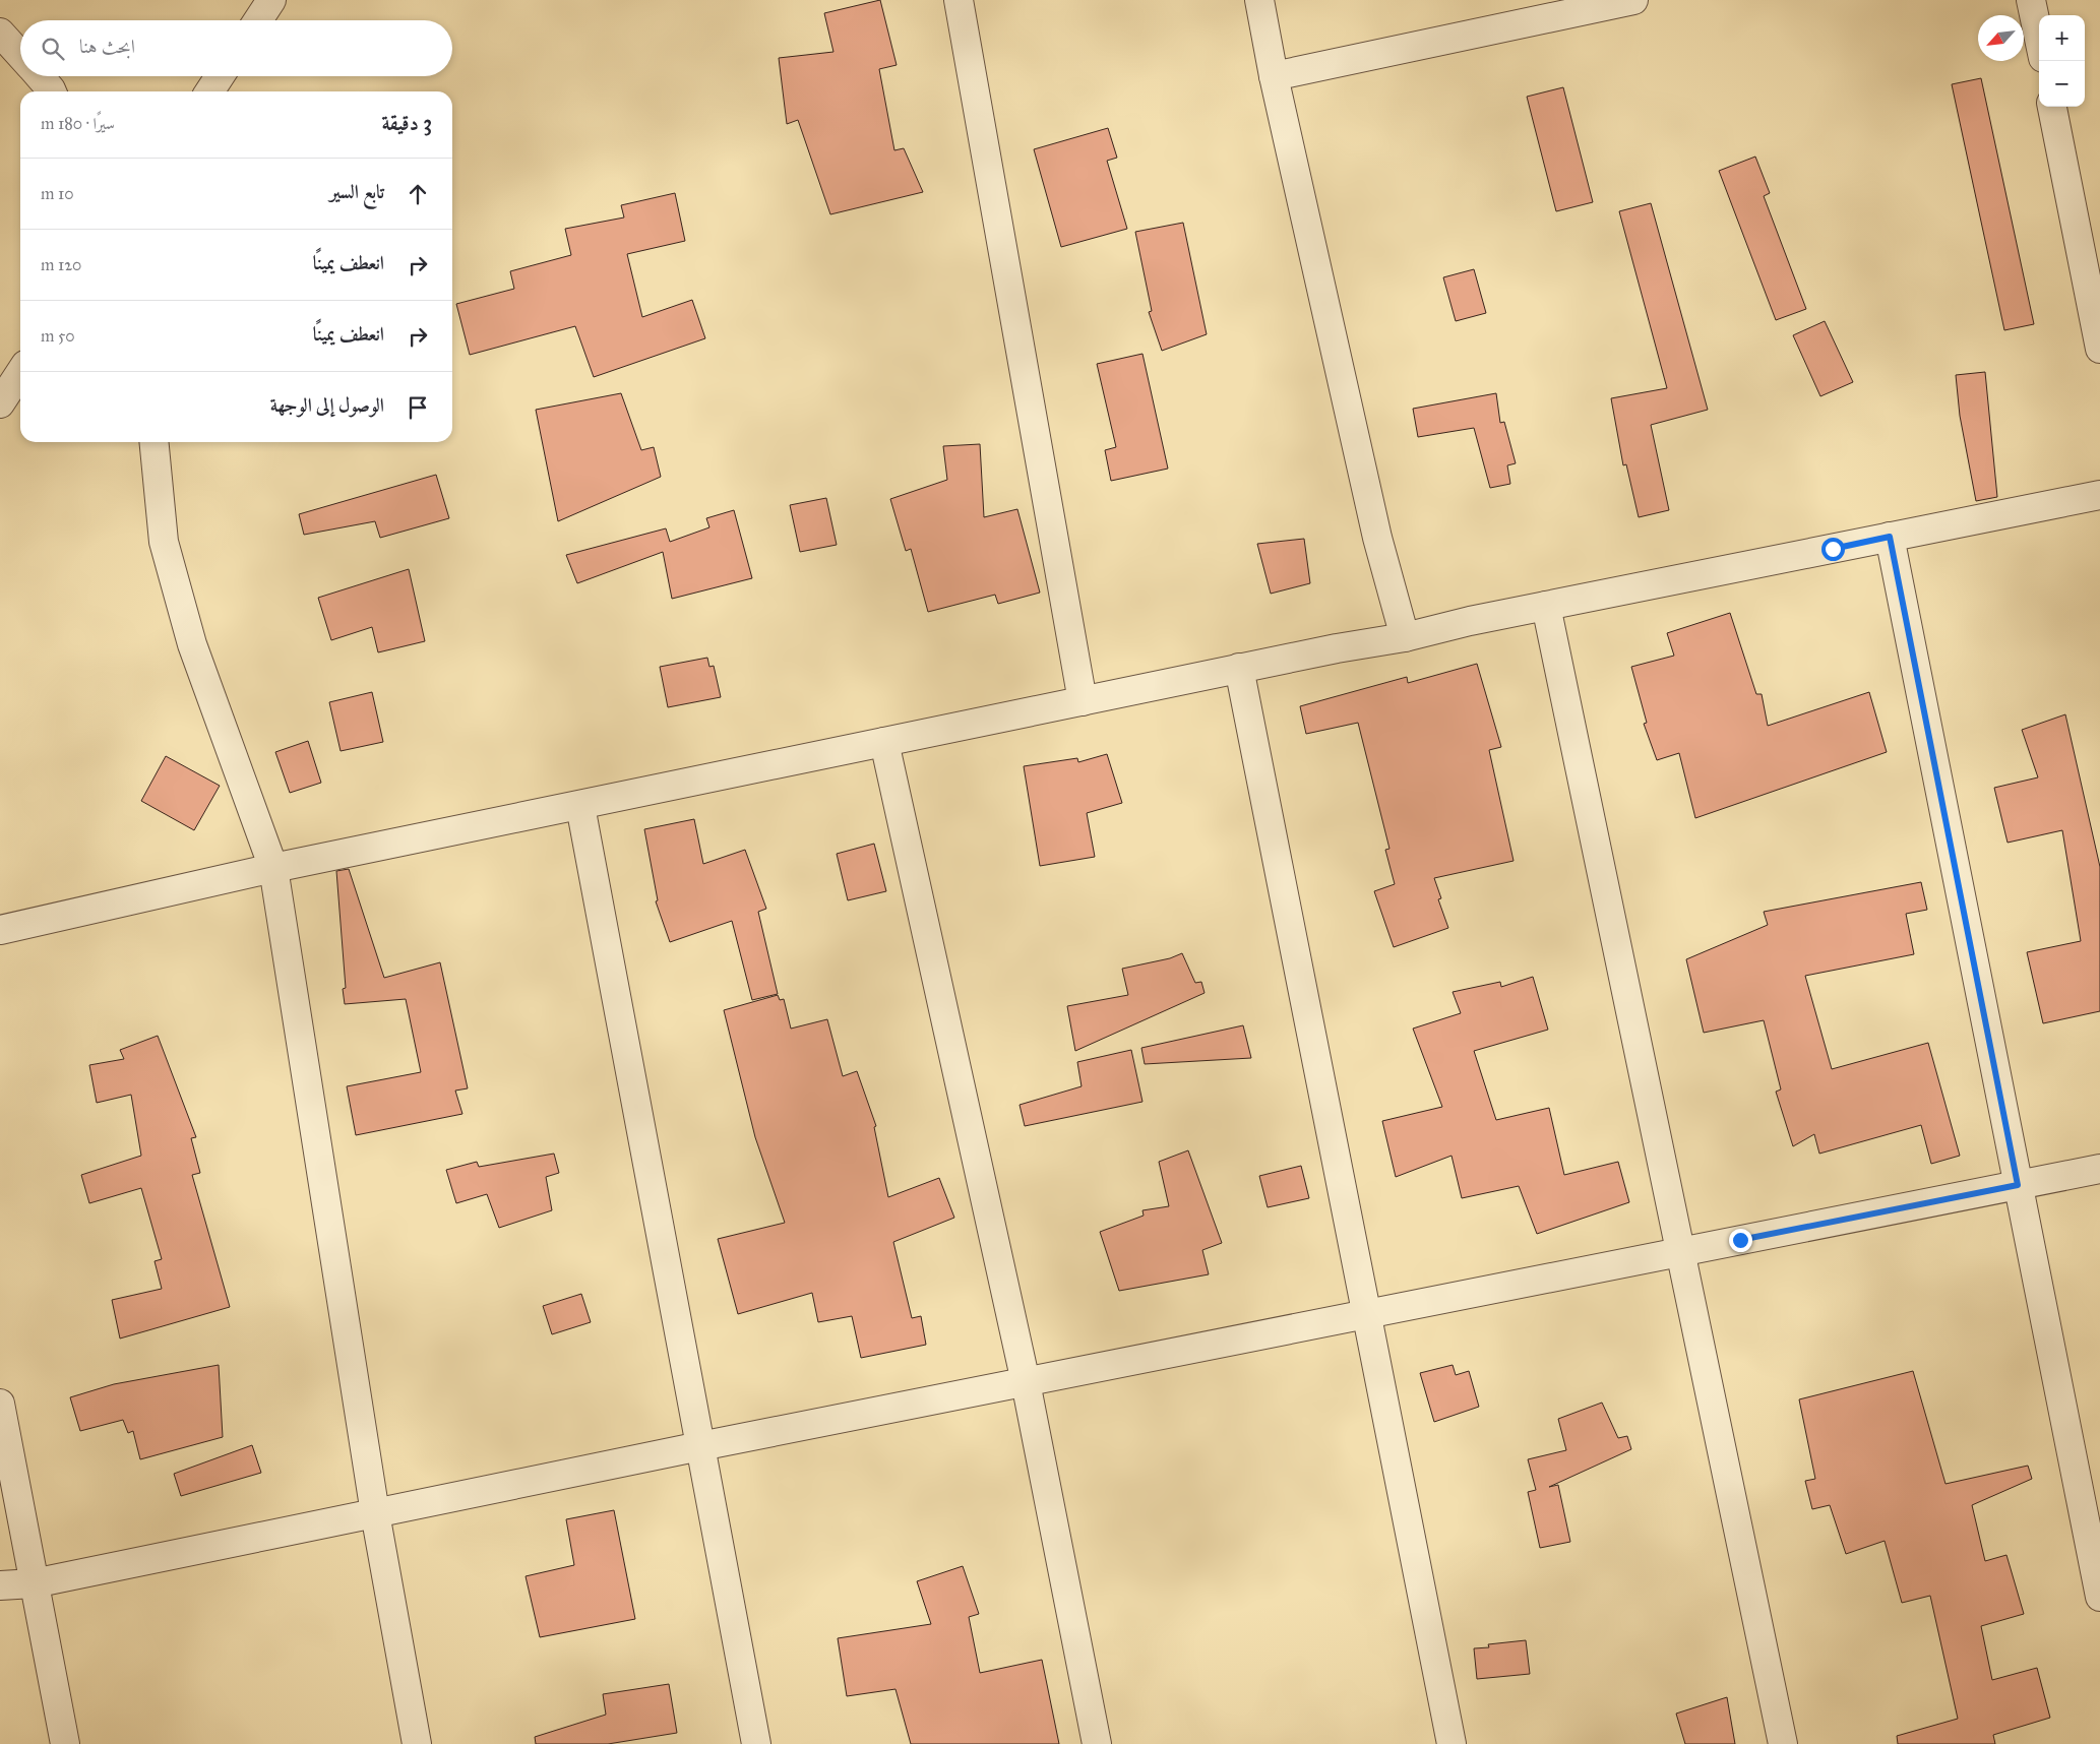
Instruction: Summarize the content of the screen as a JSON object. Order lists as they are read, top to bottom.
{
  "north": "bottom left",
  "page": {
    "map_buttons": ["+", "−"],
    "search": "ابحث هنا",
    "heading": ["3 دقيقة", "سيرًا · 180 m"],
    "list": [
      ["تابع السير", "10 m"],
      ["انعطف يمينًا", "120 m"],
      ["انعطف يمينًا", "50 m"],
      "الوصول إلى الوجهة"
    ]
  }
}
